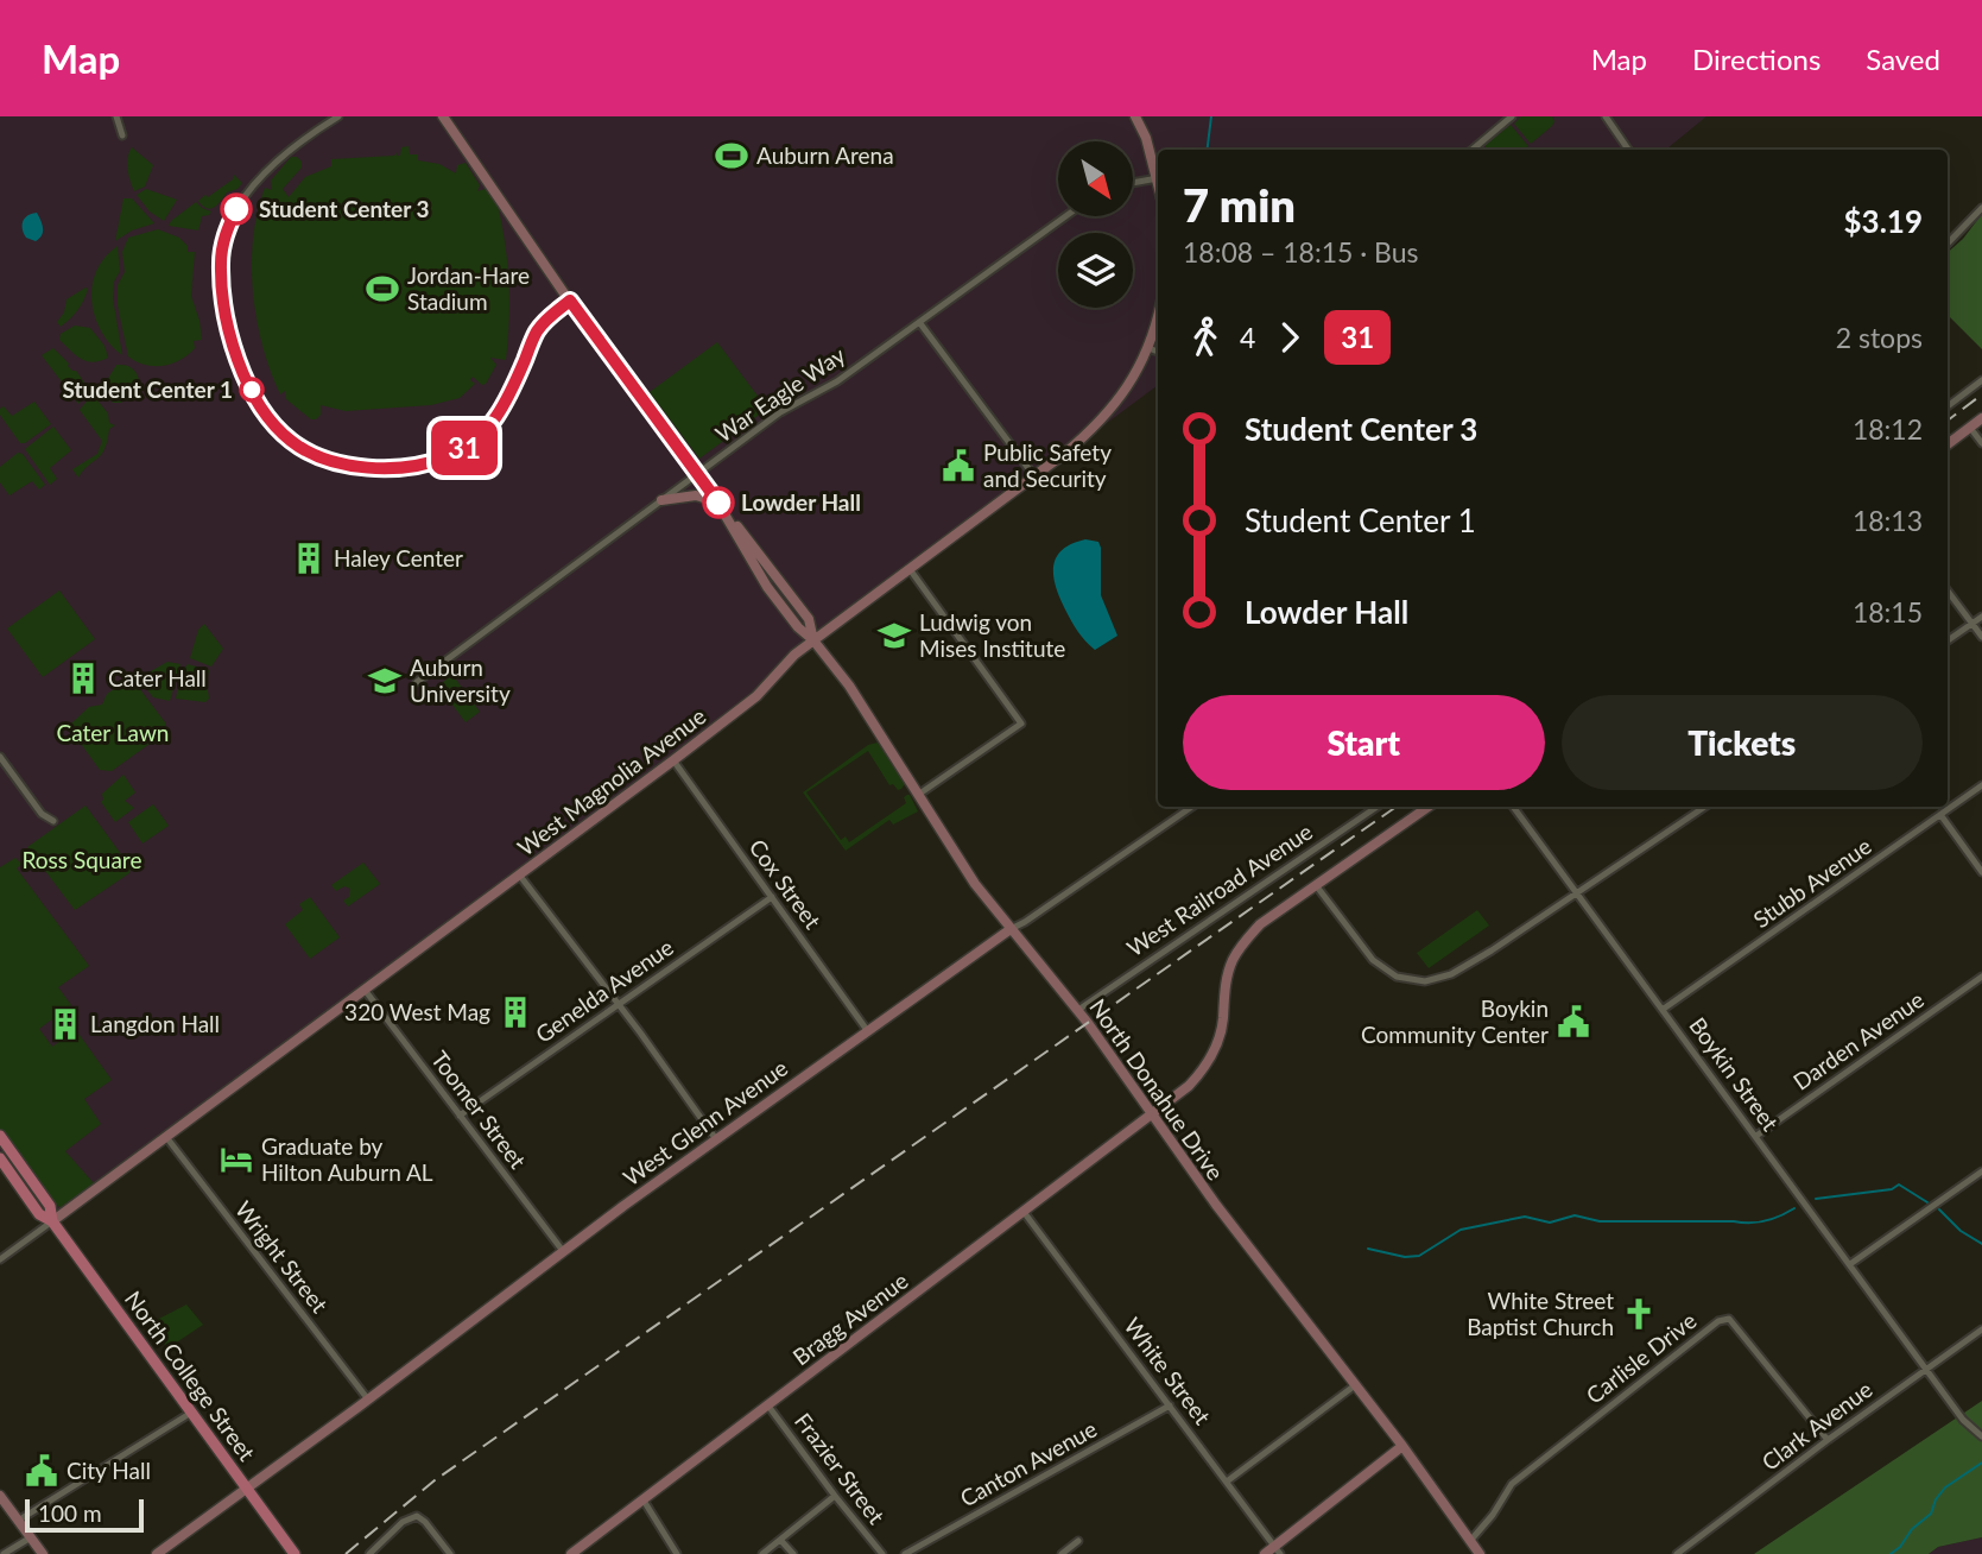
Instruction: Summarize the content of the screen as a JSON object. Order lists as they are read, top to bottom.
{
  "streets": {
    "main road": ["North College Street"],
    "street": [
      "War Eagle Way",
      "West Magnolia Avenue",
      "Stubb Avenue",
      "Cox Street",
      "West Railroad Avenue",
      "Genelda Avenue",
      "Darden Avenue",
      "Boykin Street",
      "North Donahue Drive",
      "Toomer Street",
      "West Glenn Avenue",
      "Wright Street",
      "Bragg Avenue",
      "Carlisle Drive",
      "White Street",
      "Clark Avenue",
      "Canton Avenue",
      "Frazier Street"
    ]
  },
  "crossings": [
    ["War Eagle Way", "North Donahue Drive"],
    ["West Magnolia Avenue", "Cox Street"],
    ["West Magnolia Avenue", "North Donahue Drive"],
    ["West Magnolia Avenue", "Toomer Street"],
    ["West Magnolia Avenue", "Wright Street"],
    ["West Magnolia Avenue", "North College Street"],
    ["Stubb Avenue", "Boykin Street"],
    ["Cox Street", "Genelda Avenue"],
    ["Cox Street", "West Glenn Avenue"],
    ["West Railroad Avenue", "North Donahue Drive"],
    ["Genelda Avenue", "Toomer Street"],
    ["Darden Avenue", "Boykin Street"],
    ["Boykin Street", "Clark Avenue"],
    ["North Donahue Drive", "West Glenn Avenue"],
    ["North Donahue Drive", "Bragg Avenue"],
    ["North Donahue Drive", "Carlisle Drive"],
    ["Toomer Street", "West Glenn Avenue"],
    ["West Glenn Avenue", "Wright Street"],
    ["West Glenn Avenue", "North College Street"],
    ["Bragg Avenue", "White Street"],
    ["Bragg Avenue", "Frazier Street"],
    ["Carlisle Drive", "Clark Avenue"],
    ["White Street", "Canton Avenue"]
  ],
  "parks": ["Cater Lawn", "Ross Square"],
  "places": {
    "sports": ["Auburn Arena", "Jordan-Hare Stadium"],
    "other": ["Student Center 3", "Student Center 1", "Lowder Hall"],
    "public building": ["Public Safety and Security", "Boykin Community Center", "City Hall"],
    "building": [
      "Haley Center",
      "Cater Hall",
      "320 West Mag",
      "Langdon Hall"
    ],
    "school or university": ["Ludwig von Mises Institute", "Auburn University"],
    "hotel": ["Graduate by Hilton Auburn AL"],
    "church": ["White Street Baptist Church"]
  },
  "lines": ["bus line 31"],
  "scale_bar": "100 m",
  "north": "bottom right",
  "page": {
    "header": "Map",
    "nav": ["Map", "Directions", "Saved"],
    "on_map": "31",
    "heading": ["7 min", "18:08 – 18:15 · Bus", "$3.19"],
    "legs": ["4", "31", "2 stops"],
    "list": [
      {
        "name": "Student Center 3",
        "value": "18:12"
      },
      {
        "name": "Student Center 1",
        "value": "18:13"
      },
      {
        "name": "Lowder Hall",
        "value": "18:15"
      }
    ],
    "buttons": ["Start", "Tickets"],
    "scale": "100 m"
  }
}
